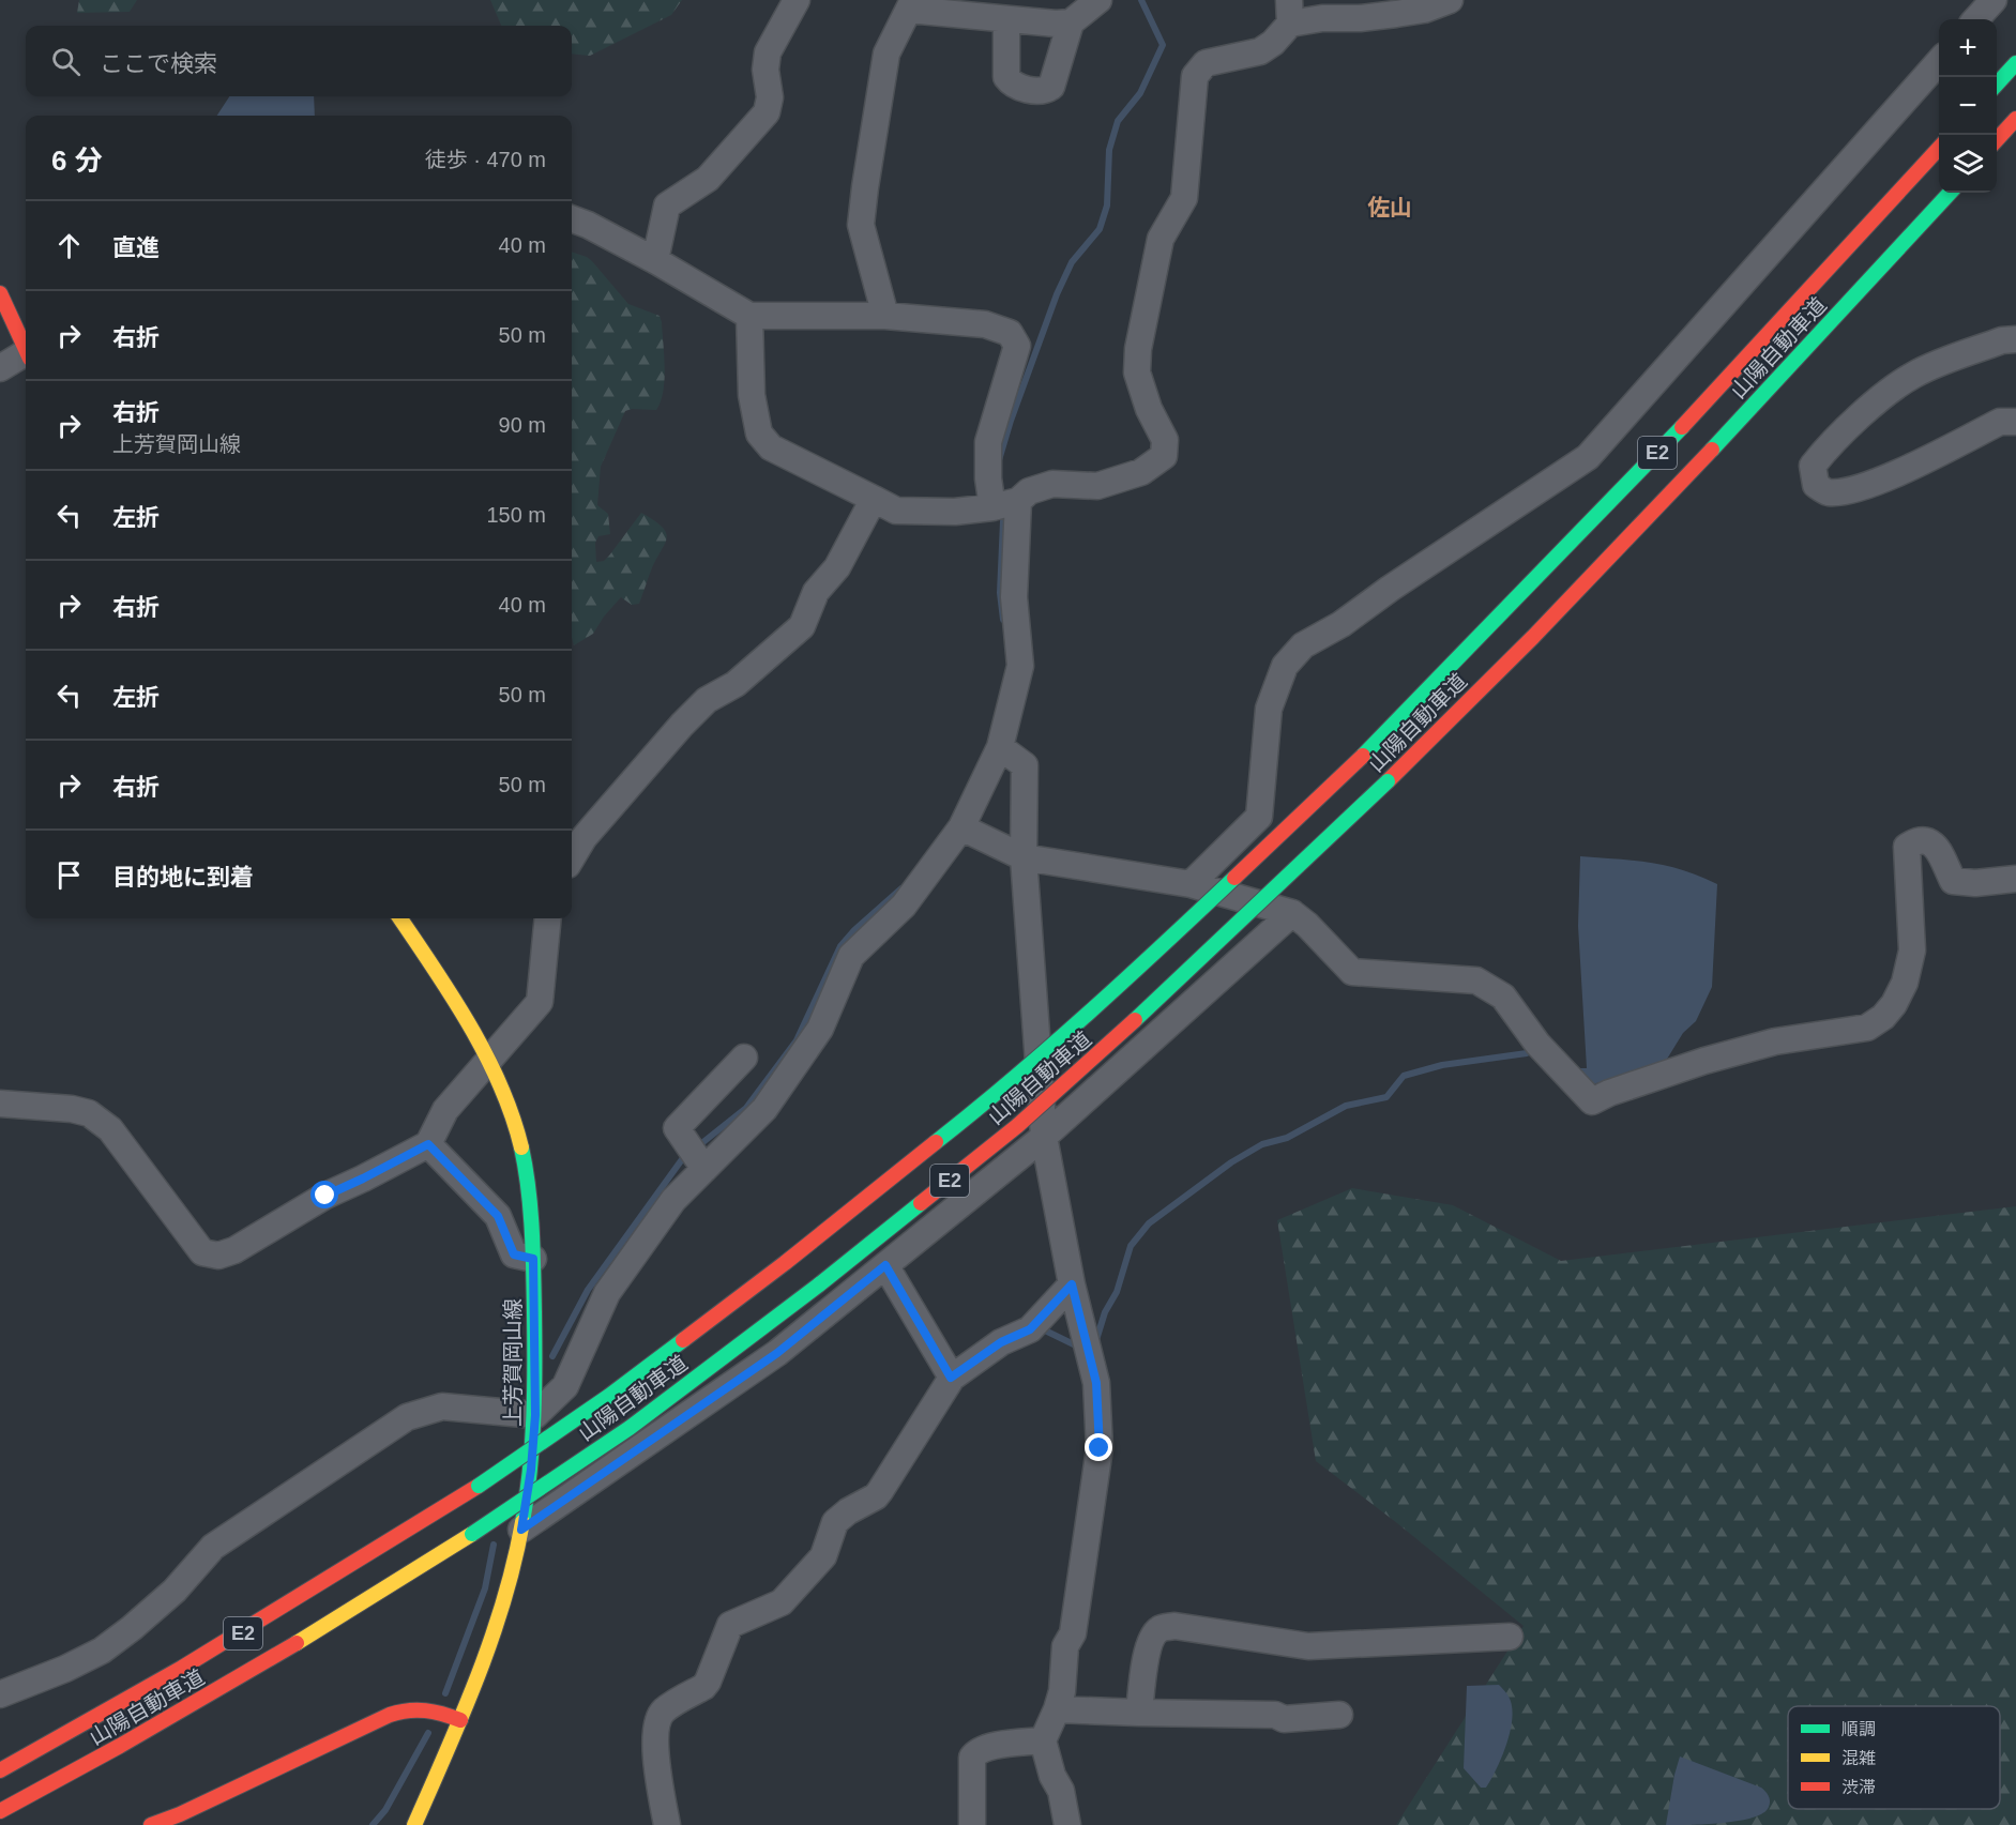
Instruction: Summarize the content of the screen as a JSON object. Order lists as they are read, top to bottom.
{
  "streets": {
    "main road": ["山陽自動車道", "E2", "上芳賀岡山線"]
  },
  "districts": ["佐山"],
  "legend": ["順調", "混雑", "渋滞"],
  "page": {
    "map_buttons": ["+", "−"],
    "search": "ここで検索",
    "heading": ["6 分", "徒歩 · 470 m"],
    "list": [
      ["直進", "40 m"],
      ["右折", "50 m"],
      ["右折", "上芳賀岡山線", "90 m"],
      ["左折", "150 m"],
      ["右折", "40 m"],
      ["左折", "50 m"],
      ["右折", "50 m"],
      "目的地に到着"
    ]
  }
}
